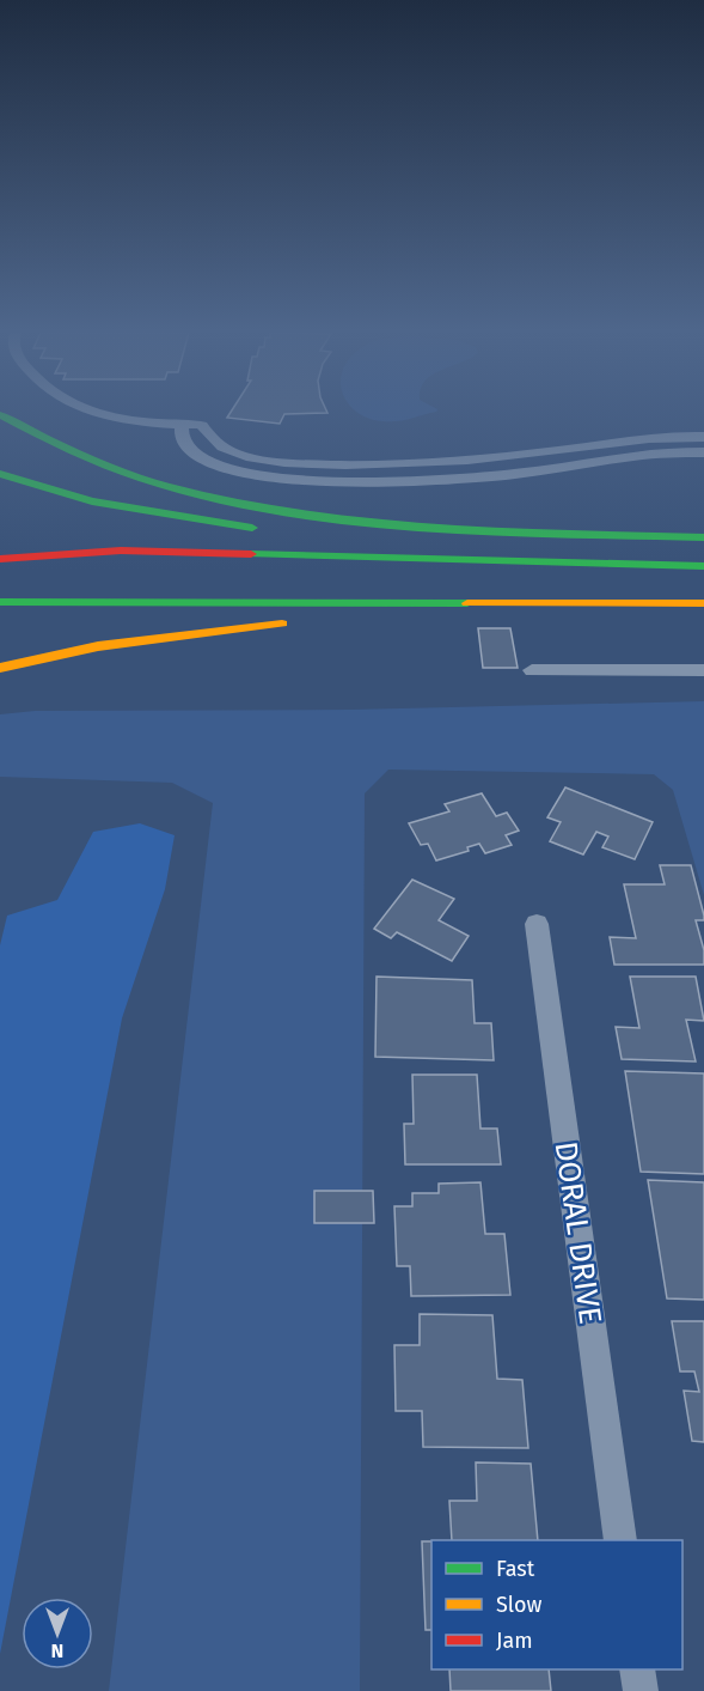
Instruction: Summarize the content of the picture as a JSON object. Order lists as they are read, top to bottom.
{
  "streets": {
    "street": ["DORAL DRIVE"]
  },
  "legend": ["Fast", "Slow", "Jam"],
  "north": "bottom"
}
